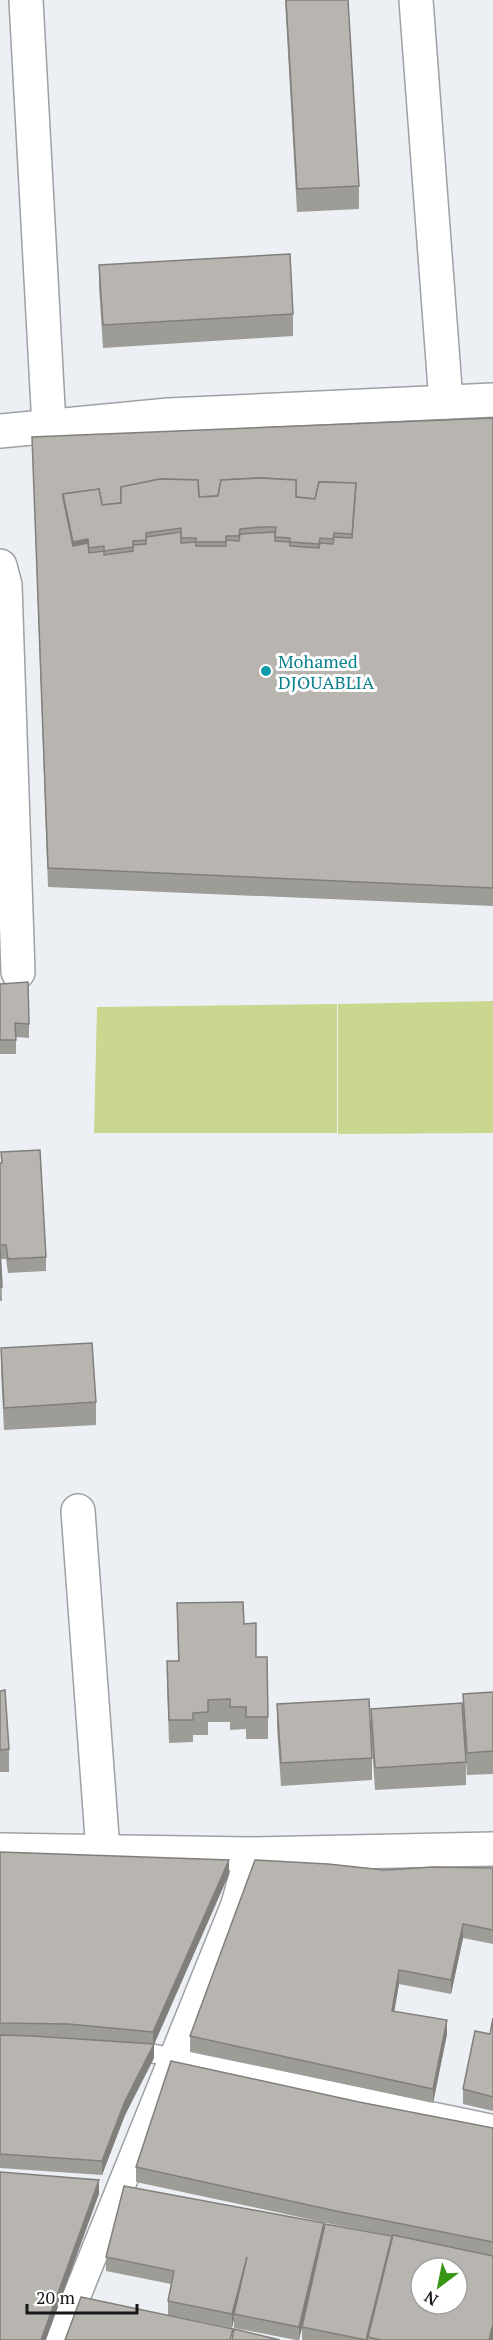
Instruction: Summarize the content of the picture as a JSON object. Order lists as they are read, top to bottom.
{
  "places": ["Mohamed DJOUABLIA"],
  "scale_bar": "20 m",
  "north": "bottom left"
}
